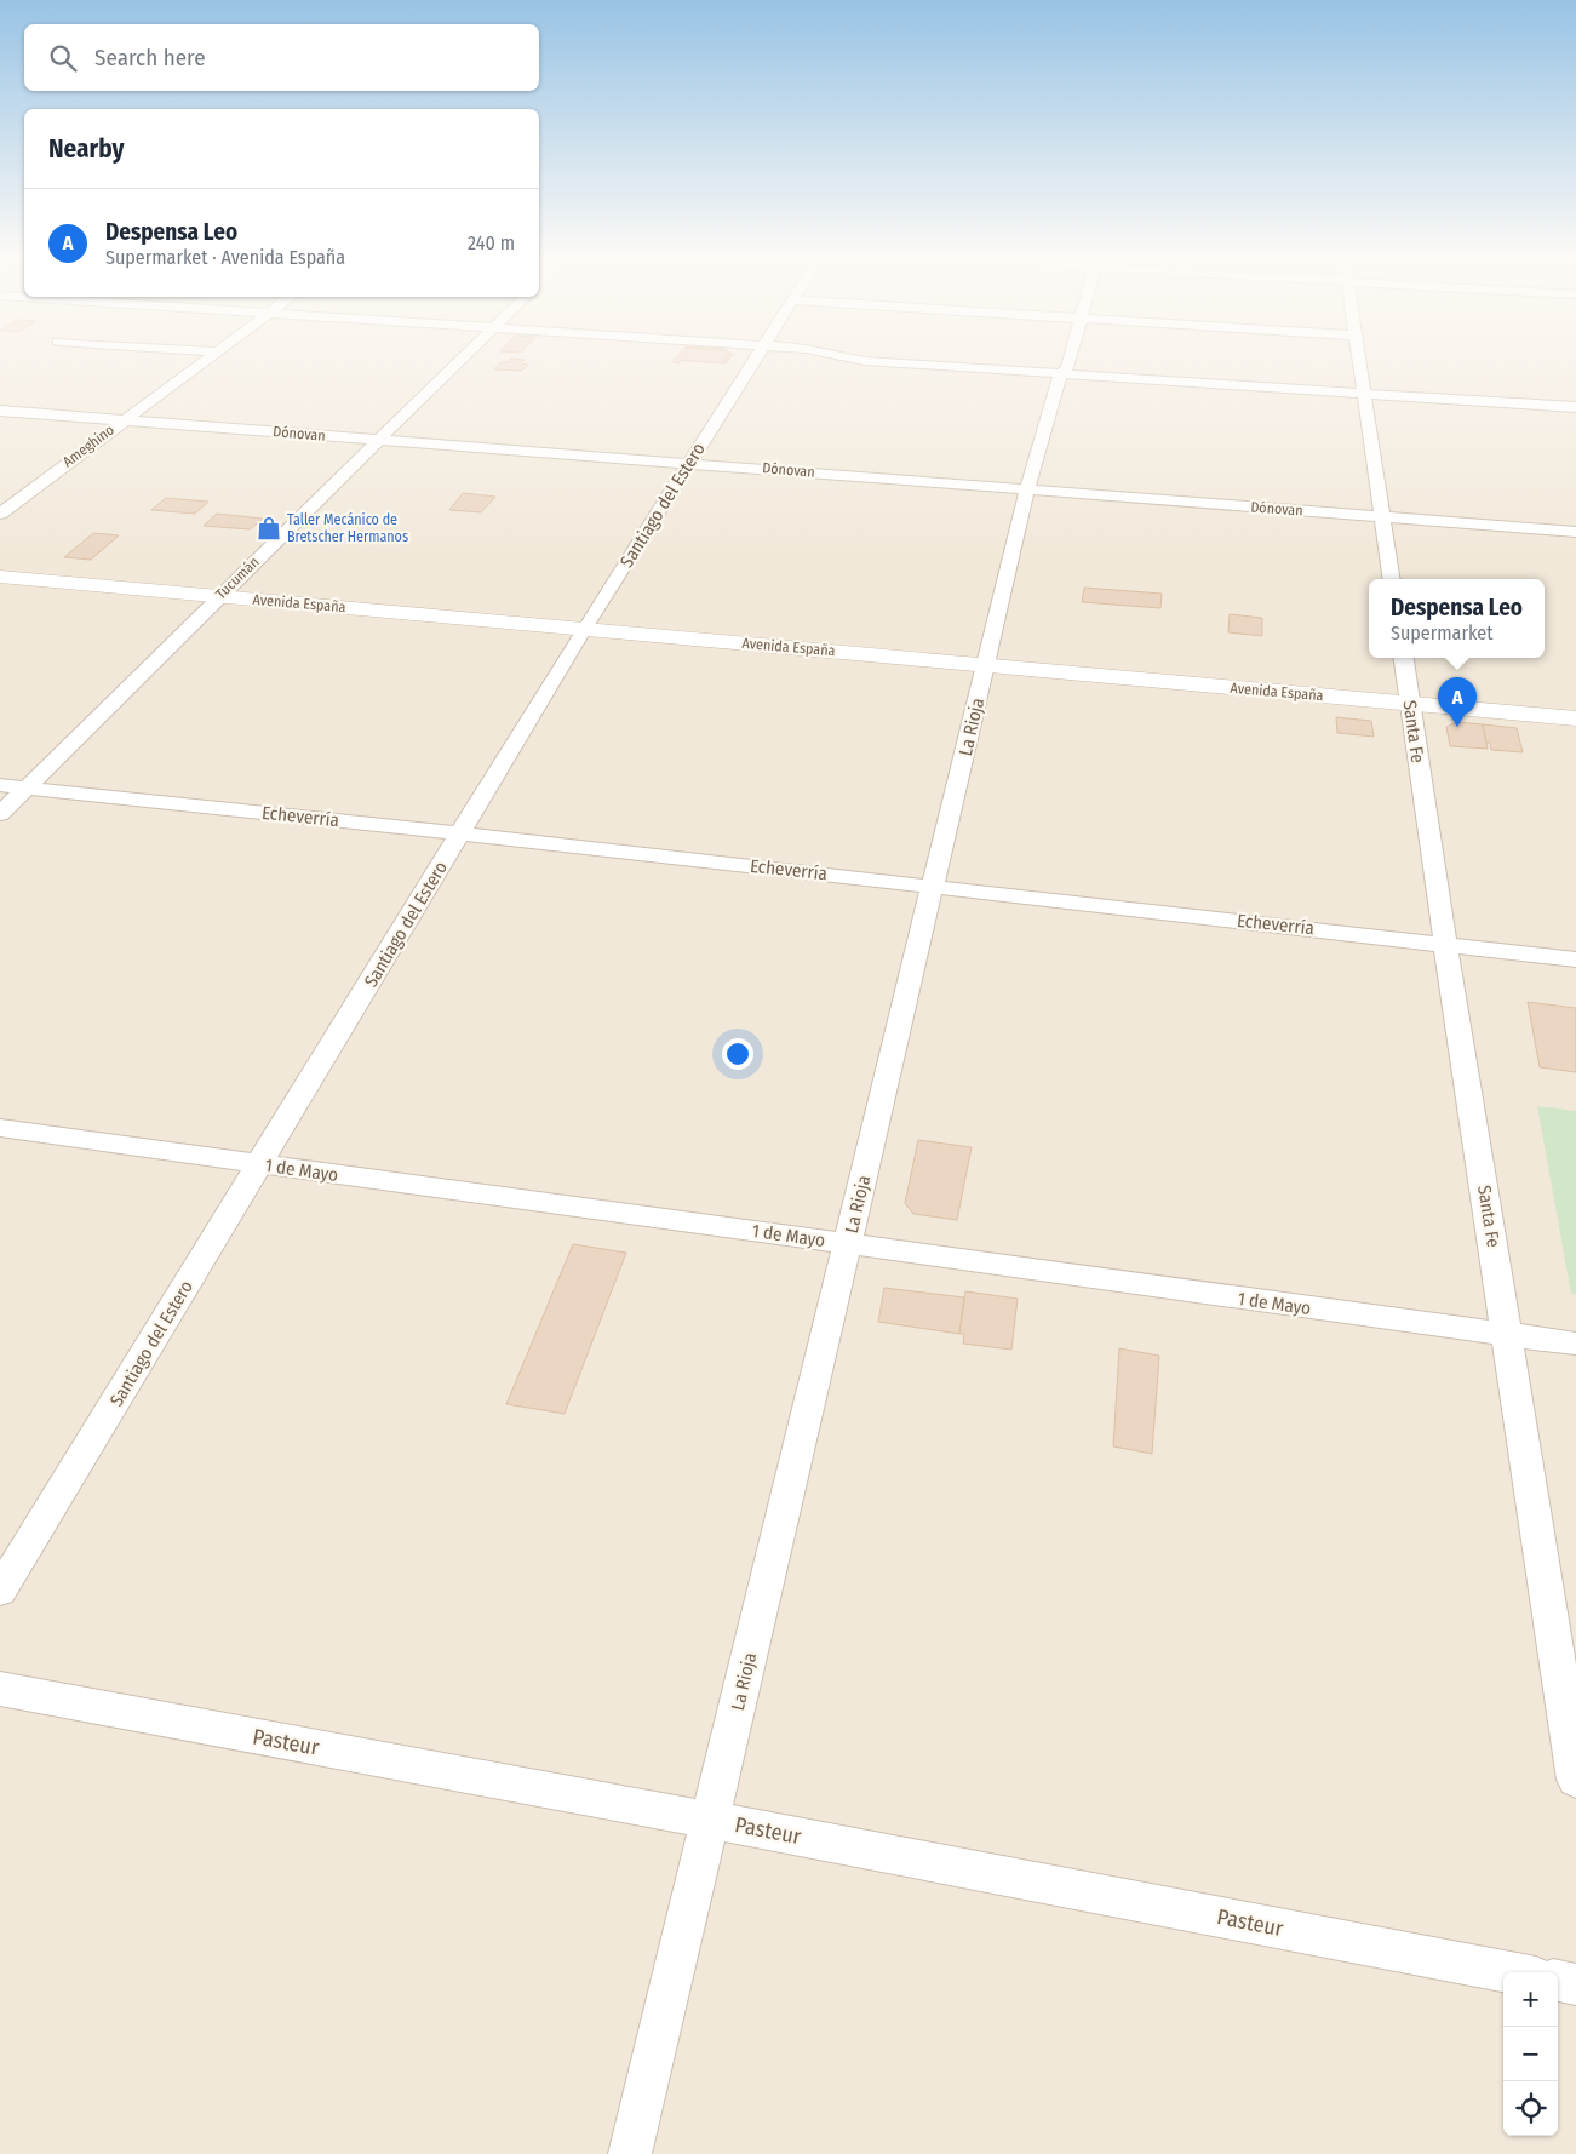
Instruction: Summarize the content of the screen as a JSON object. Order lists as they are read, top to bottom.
{
  "streets": {
    "street": [
      "Dónovan",
      "Ameghino",
      "Santiago del Estero",
      "Tucumán",
      "Avenida España",
      "La Rioja",
      "Santa Fe",
      "Echeverría",
      "1 de Mayo",
      "Pasteur"
    ]
  },
  "crossings": [
    ["Dónovan", "Ameghino"],
    ["Dónovan", "Santiago del Estero"],
    ["Dónovan", "Tucumán"],
    ["Dónovan", "La Rioja"],
    ["Santiago del Estero", "Avenida España"],
    ["Santiago del Estero", "Echeverría"],
    ["Santiago del Estero", "1 de Mayo"],
    ["Tucumán", "Avenida España"],
    ["Tucumán", "Echeverría"],
    ["Avenida España", "La Rioja"],
    ["Avenida España", "Santa Fe"],
    ["La Rioja", "Echeverría"],
    ["La Rioja", "1 de Mayo"],
    ["La Rioja", "Pasteur"],
    ["Santa Fe", "Echeverría"],
    ["Santa Fe", "1 de Mayo"]
  ],
  "places": {
    "shop": ["Taller Mecánico de Bretscher Hermanos"]
  },
  "page": {
    "search": "Search here",
    "heading": "Nearby",
    "list": [
      {
        "mark": "A",
        "name": "Despensa Leo",
        "note": "Supermarket · Avenida España",
        "value": "240 m"
      }
    ],
    "popup": ["Despensa Leo", "Supermarket"],
    "pins": "A",
    "map_buttons": ["+", "−"]
  }
}
